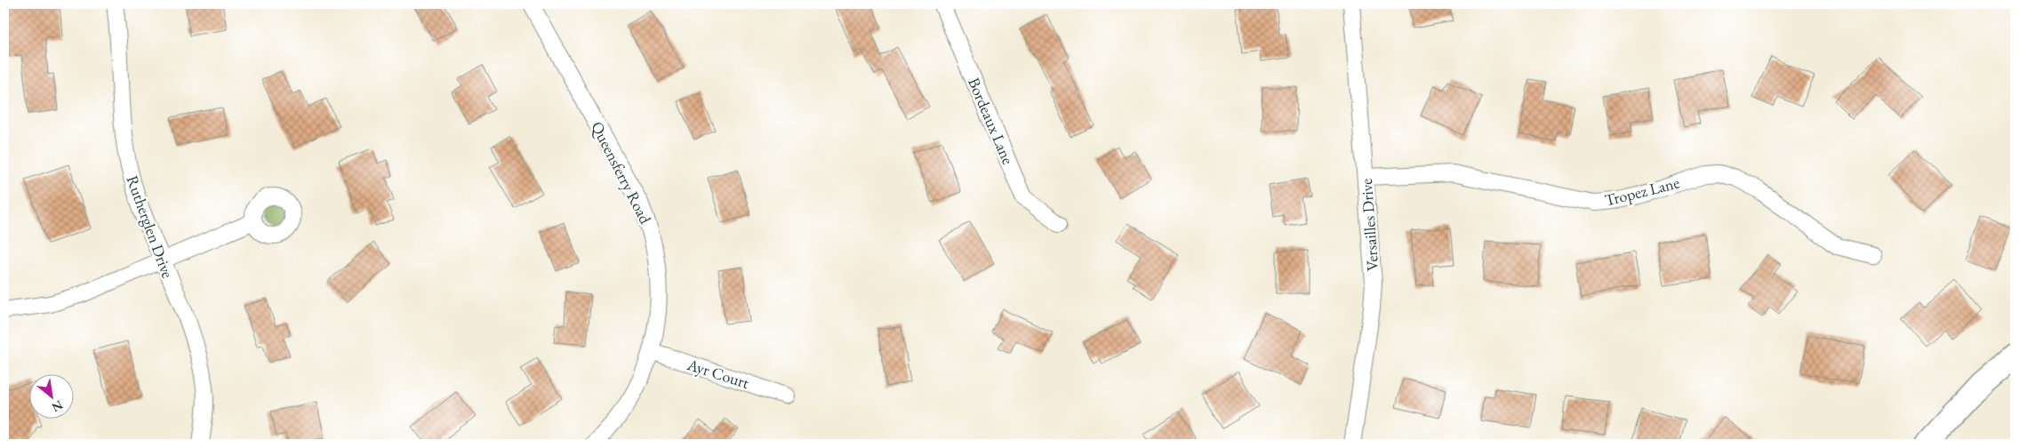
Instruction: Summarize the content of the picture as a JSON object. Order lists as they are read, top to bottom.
{
  "streets": {
    "street": [
      "Bordeaux Lane",
      "Queensferry Road",
      "Tropez Lane",
      "Versailles Drive",
      "Rutherglen Drive",
      "Ayr Court"
    ]
  },
  "crossings": [
    ["Queensferry Road", "Ayr Court"],
    ["Tropez Lane", "Versailles Drive"]
  ],
  "north": "bottom right"
}
